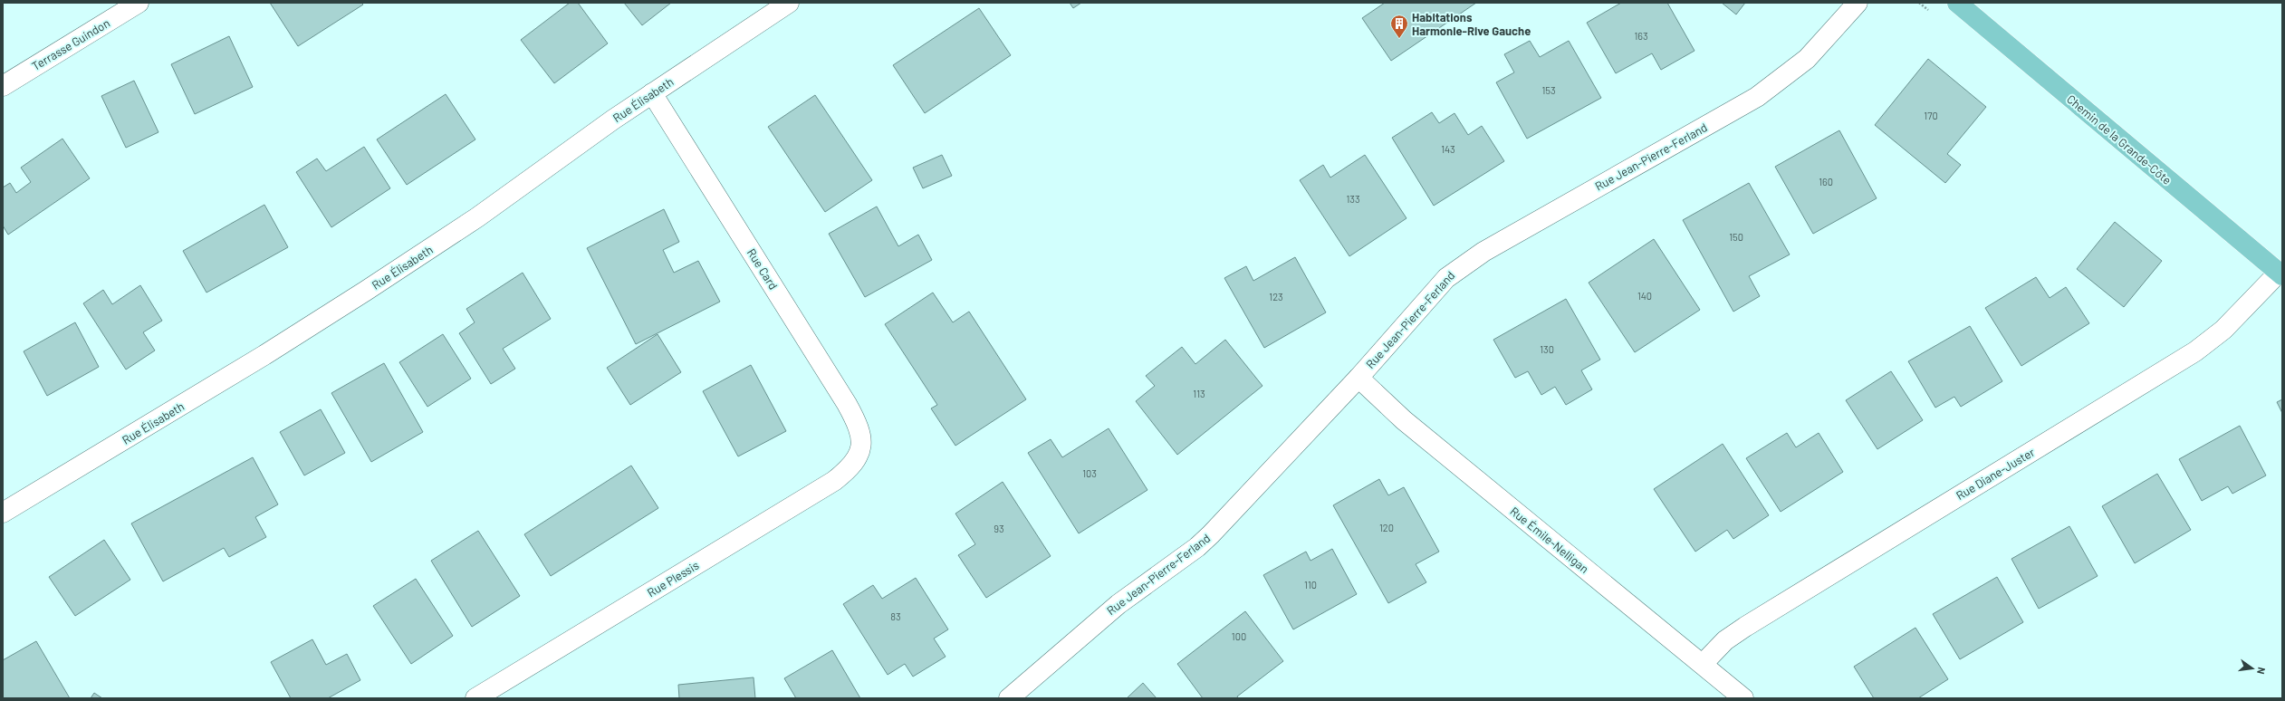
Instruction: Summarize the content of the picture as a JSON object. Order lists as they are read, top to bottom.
{
  "streets": {
    "main road": ["Chemin de la Grande-Côte"],
    "street": [
      "Terrasse Guindon",
      "Rue Élisabeth",
      "Rue Jean-Pierre-Ferland",
      "Rue Card",
      "Rue Diane-Juster",
      "Rue Émile-Nelligan",
      "Rue Plessis"
    ]
  },
  "crossings": [
    ["Rue Élisabeth", "Rue Card"],
    ["Chemin de la Grande-Côte", "Rue Diane-Juster"],
    ["Rue Jean-Pierre-Ferland", "Rue Émile-Nelligan"],
    ["Rue Card", "Rue Plessis"],
    ["Rue Diane-Juster", "Rue Émile-Nelligan"]
  ],
  "places": {
    "building": ["Habitations Harmonie-Rive Gauche"]
  },
  "house_numbers": [
    "163",
    "153",
    "170",
    "143",
    "160",
    "133",
    "150",
    "140",
    "123",
    "130",
    "113",
    "103",
    "120",
    "93",
    "110",
    "83",
    "100"
  ],
  "north": "right"
}
